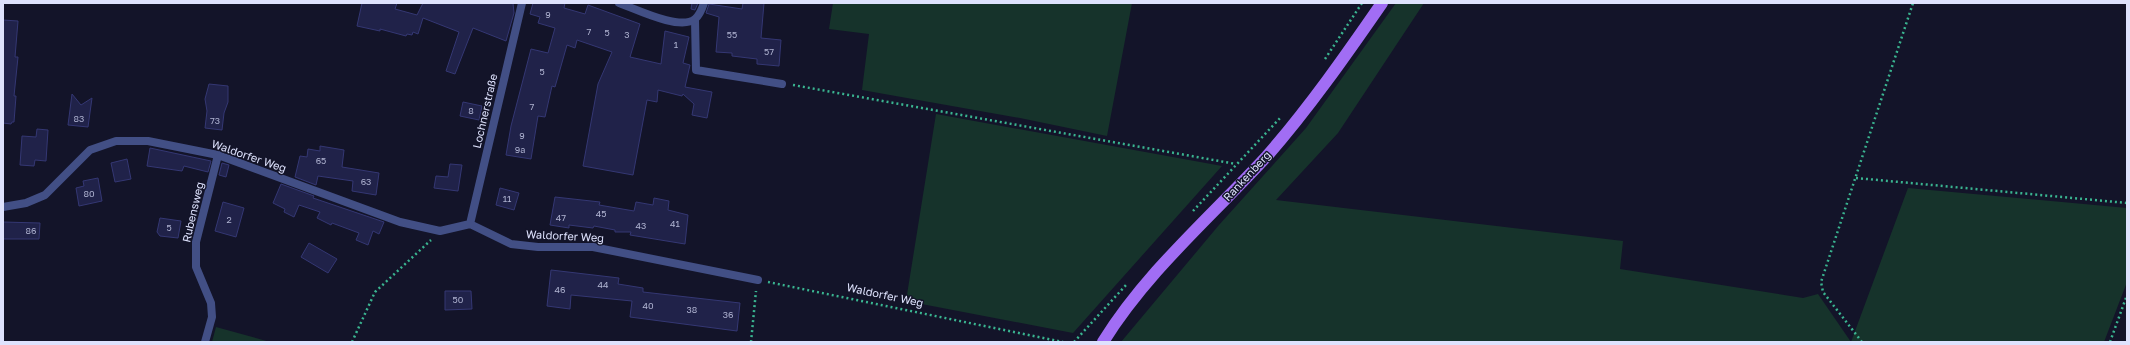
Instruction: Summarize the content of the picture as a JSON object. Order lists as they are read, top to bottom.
{
  "streets": {
    "main road": ["Rankenberg"],
    "street": ["Lochnerstraße", "Waldorfer Weg", "Rubensweg"]
  },
  "crossings": [
    ["Lochnerstraße", "Waldorfer Weg"],
    ["Waldorfer Weg", "Rubensweg"]
  ],
  "house_numbers": [
    "9",
    "7",
    "5",
    "3",
    "55",
    "1",
    "57",
    "5",
    "7",
    "8",
    "83",
    "73",
    "9",
    "9a",
    "65",
    "63",
    "80",
    "11",
    "45",
    "47",
    "2",
    "41",
    "43",
    "5",
    "86",
    "44",
    "46",
    "50",
    "40",
    "38",
    "36"
  ]
}
